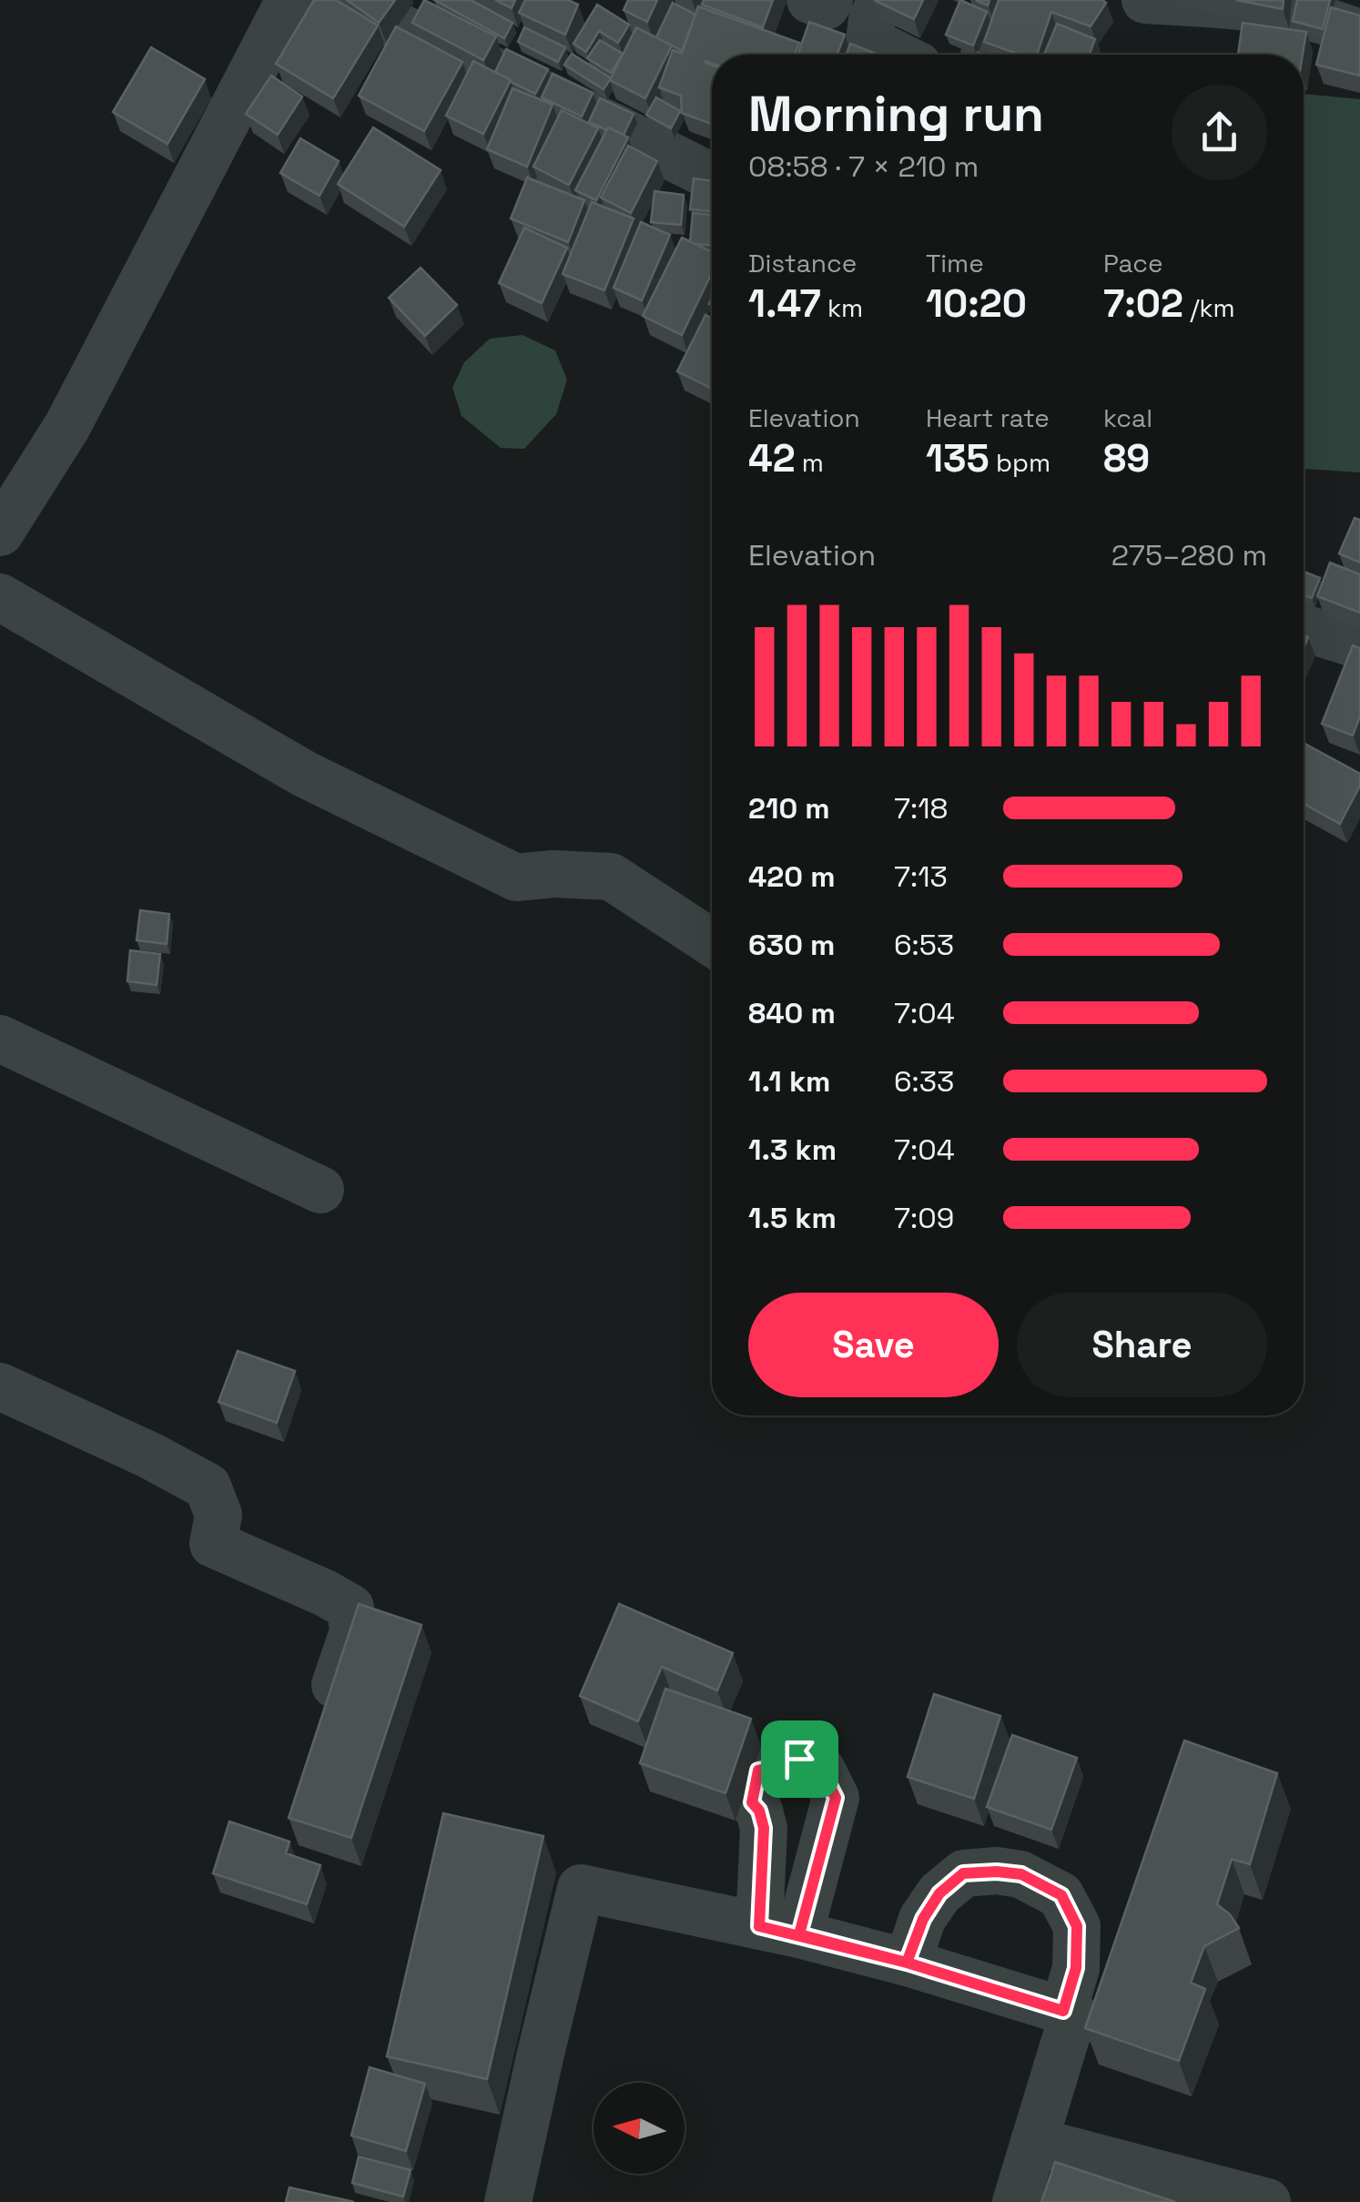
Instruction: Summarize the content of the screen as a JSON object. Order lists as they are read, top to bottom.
{
  "north": "left",
  "page": {
    "heading": ["Morning run", "08:58 · 7 × 210 m"],
    "stats": [
      ["Distance", "1.47 km"],
      ["Time", "10:20"],
      ["Pace", "7:02 /km"],
      ["Elevation", "42 m"],
      ["Heart rate", "135 bpm"],
      ["kcal", "89"]
    ],
    "chart": ["Elevation", "275–280 m"],
    "list": [
      {
        "name": "210 m",
        "note": "7:18"
      },
      {
        "name": "420 m",
        "note": "7:13"
      },
      {
        "name": "630 m",
        "note": "6:53"
      },
      {
        "name": "840 m",
        "note": "7:04"
      },
      {
        "name": "1.1 km",
        "note": "6:33"
      },
      {
        "name": "1.3 km",
        "note": "7:04"
      },
      {
        "name": "1.5 km",
        "note": "7:09"
      }
    ],
    "buttons": ["Save", "Share"]
  }
}
